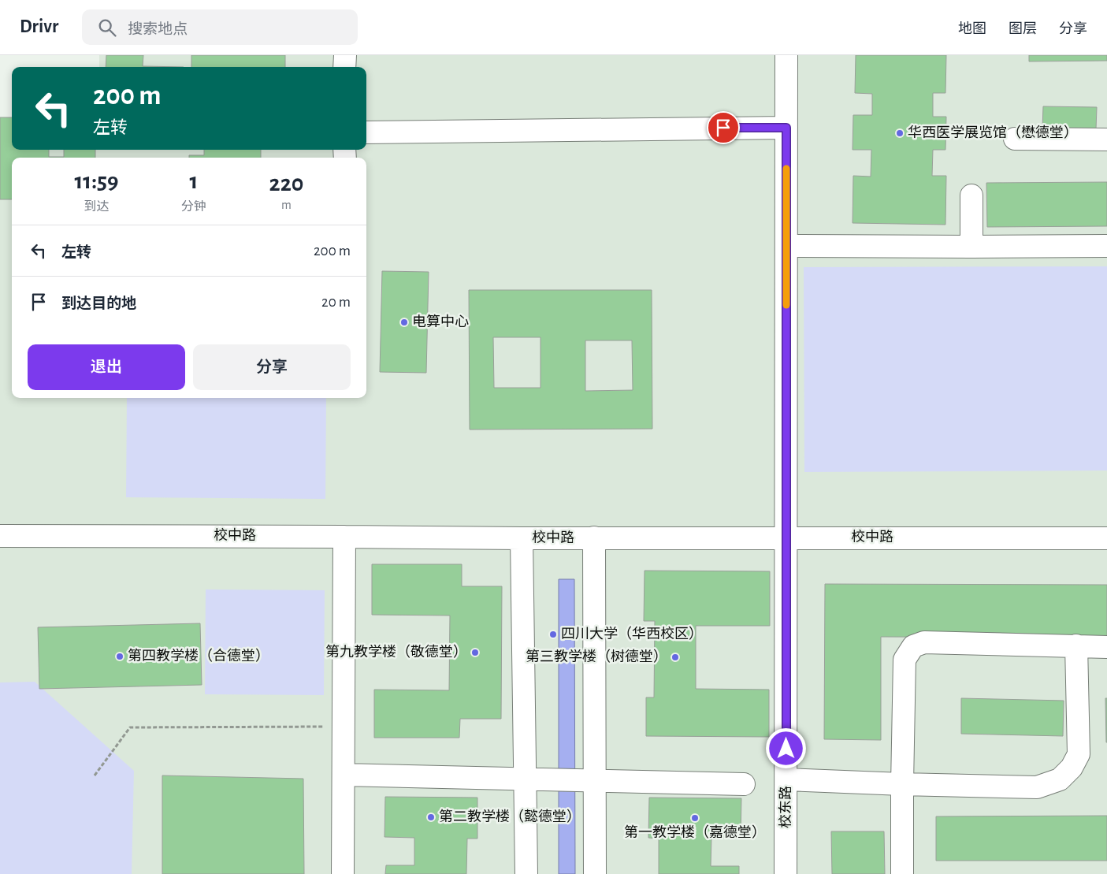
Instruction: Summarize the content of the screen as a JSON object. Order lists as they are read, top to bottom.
{
  "streets": {
    "lane": ["校中路", "校东路"]
  },
  "crossings": [
    ["校中路", "校东路"]
  ],
  "places": [
    "华西医学展览馆（懋德堂）",
    "电算中心",
    "四川大学（华西校区）",
    "第九教学楼（敬德堂）",
    "第四教学楼（合德堂）",
    "第三教学楼（树德堂）",
    "第二教学楼（懿德堂）",
    "第一教学楼（嘉德堂）"
  ],
  "page": {
    "header": "Drivr",
    "search": "搜索地点",
    "nav": ["地图", "图层", "分享"],
    "turn": ["200 m", "左转"],
    "eta": [
      "11:59",
      "到达",
      "1",
      "分钟",
      "220",
      "m"
    ],
    "list": [
      {
        "name": "左转",
        "value": "200 m"
      },
      {
        "name": "到达目的地",
        "value": "20 m"
      }
    ],
    "buttons": ["退出", "分享"]
  }
}
